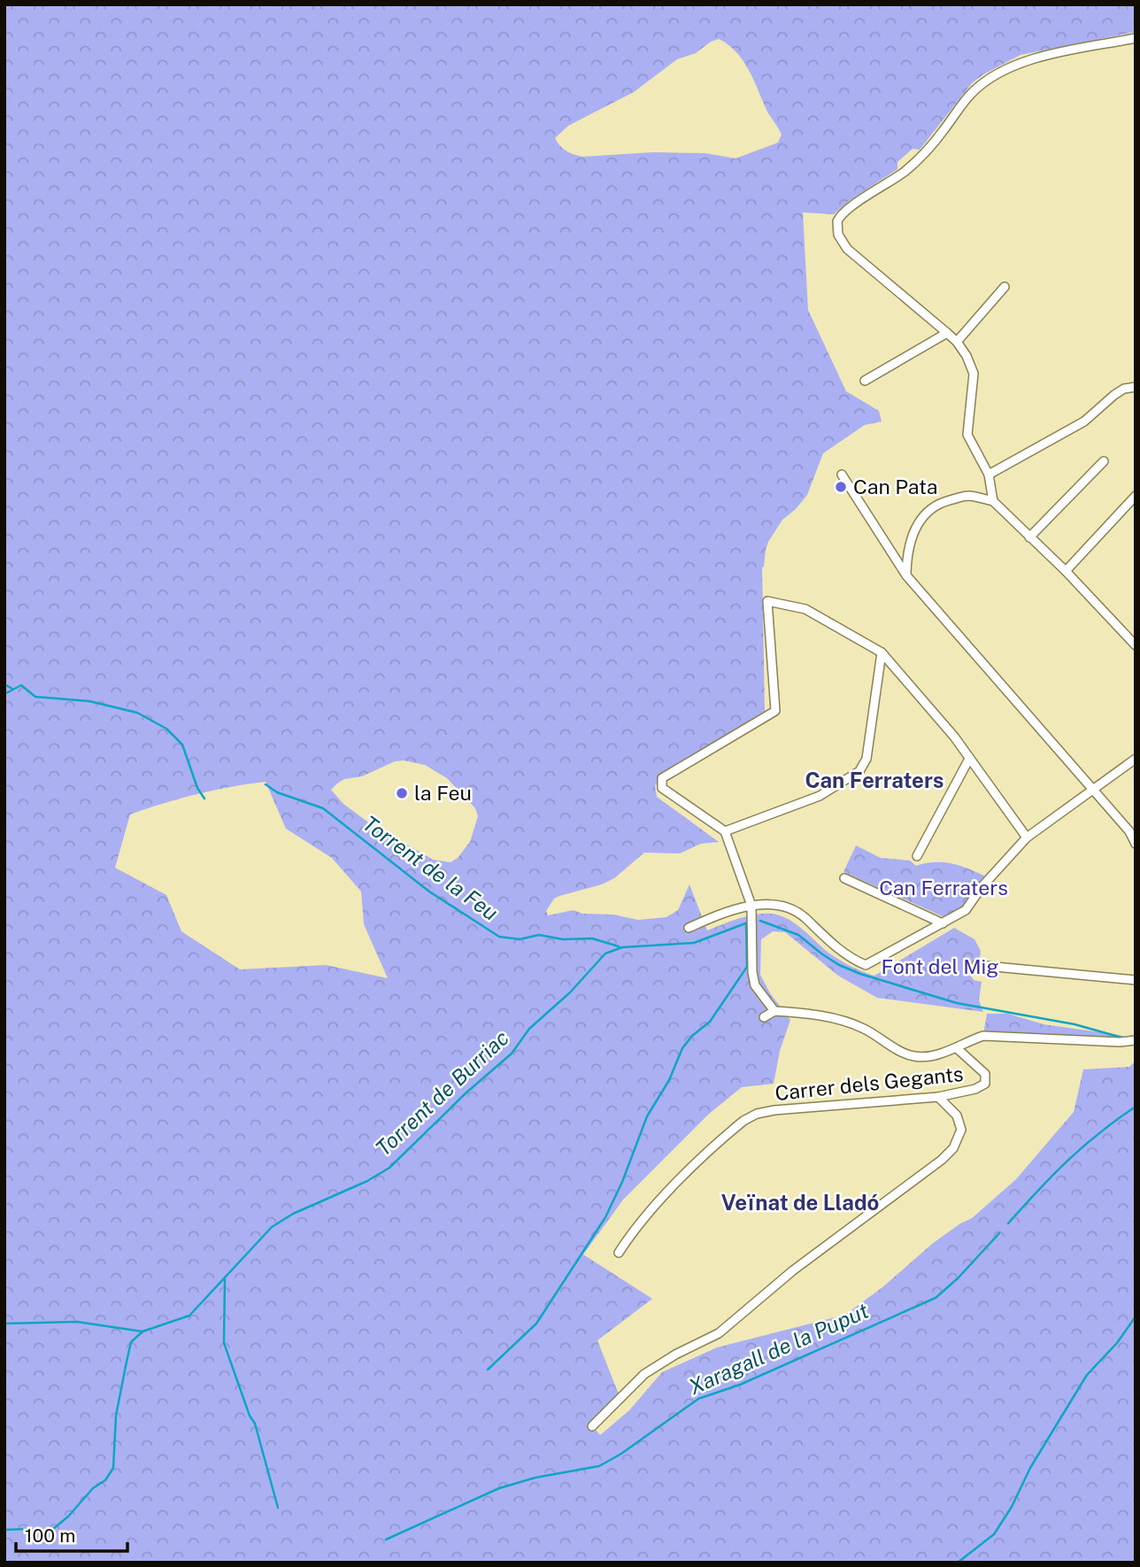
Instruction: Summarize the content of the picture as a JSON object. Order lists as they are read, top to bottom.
{
  "streets": {
    "street": ["Carrer dels Gegants"]
  },
  "districts": ["Can Ferraters", "Veïnat de Lladó"],
  "water": ["Torrent de la Feu", "Torrent de Burriac", "Xaragall de la Puput"],
  "parks": ["Can Ferraters", "Font del Mig"],
  "places": ["Can Pata", "la Feu"],
  "scale_bar": "100 m"
}
